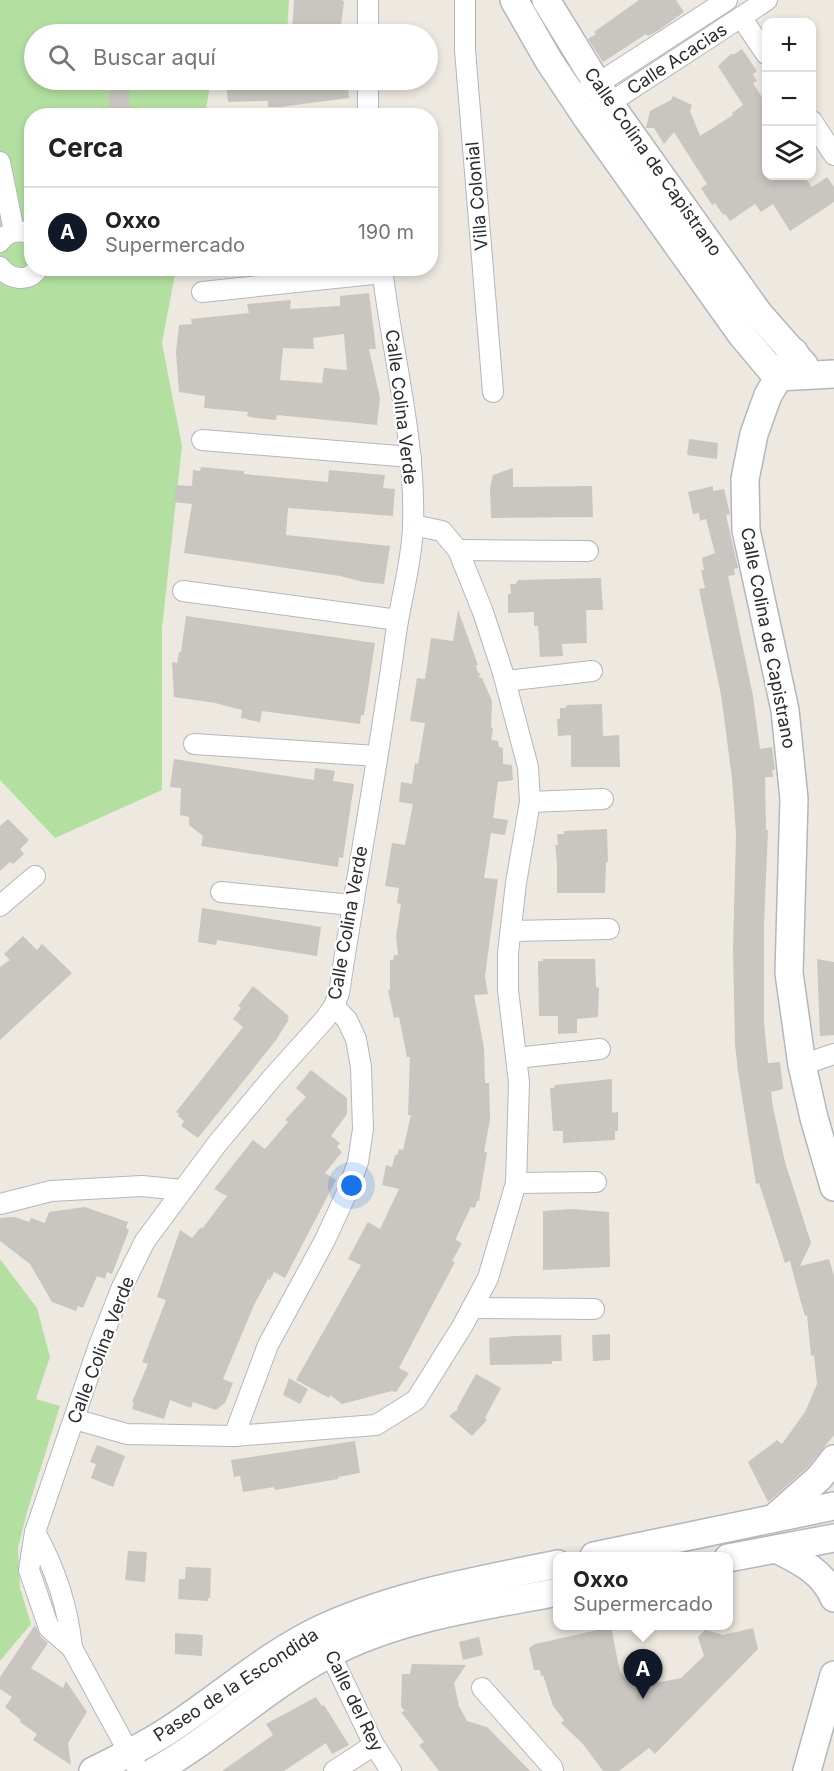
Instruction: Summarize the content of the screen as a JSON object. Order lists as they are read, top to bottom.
{
  "streets": {
    "main road": ["Calle Colina de Capistrano", "Paseo de la Escondida"],
    "street": [
      "Calle Acacias",
      "Villa Colonial",
      "Calle Colina Verde",
      "Calle del Rey"
    ]
  },
  "crossings": [
    ["Calle Acacias", "Calle Colina de Capistrano"],
    ["Calle Colina Verde", "Paseo de la Escondida"],
    ["Paseo de la Escondida", "Calle del Rey"]
  ],
  "page": {
    "map_buttons": ["+", "−"],
    "search": "Buscar aquí",
    "heading": "Cerca",
    "list": [
      {
        "mark": "A",
        "name": "Oxxo",
        "note": "Supermercado",
        "value": "190 m"
      }
    ],
    "popup": ["Oxxo", "Supermercado"],
    "pins": "A"
  }
}
